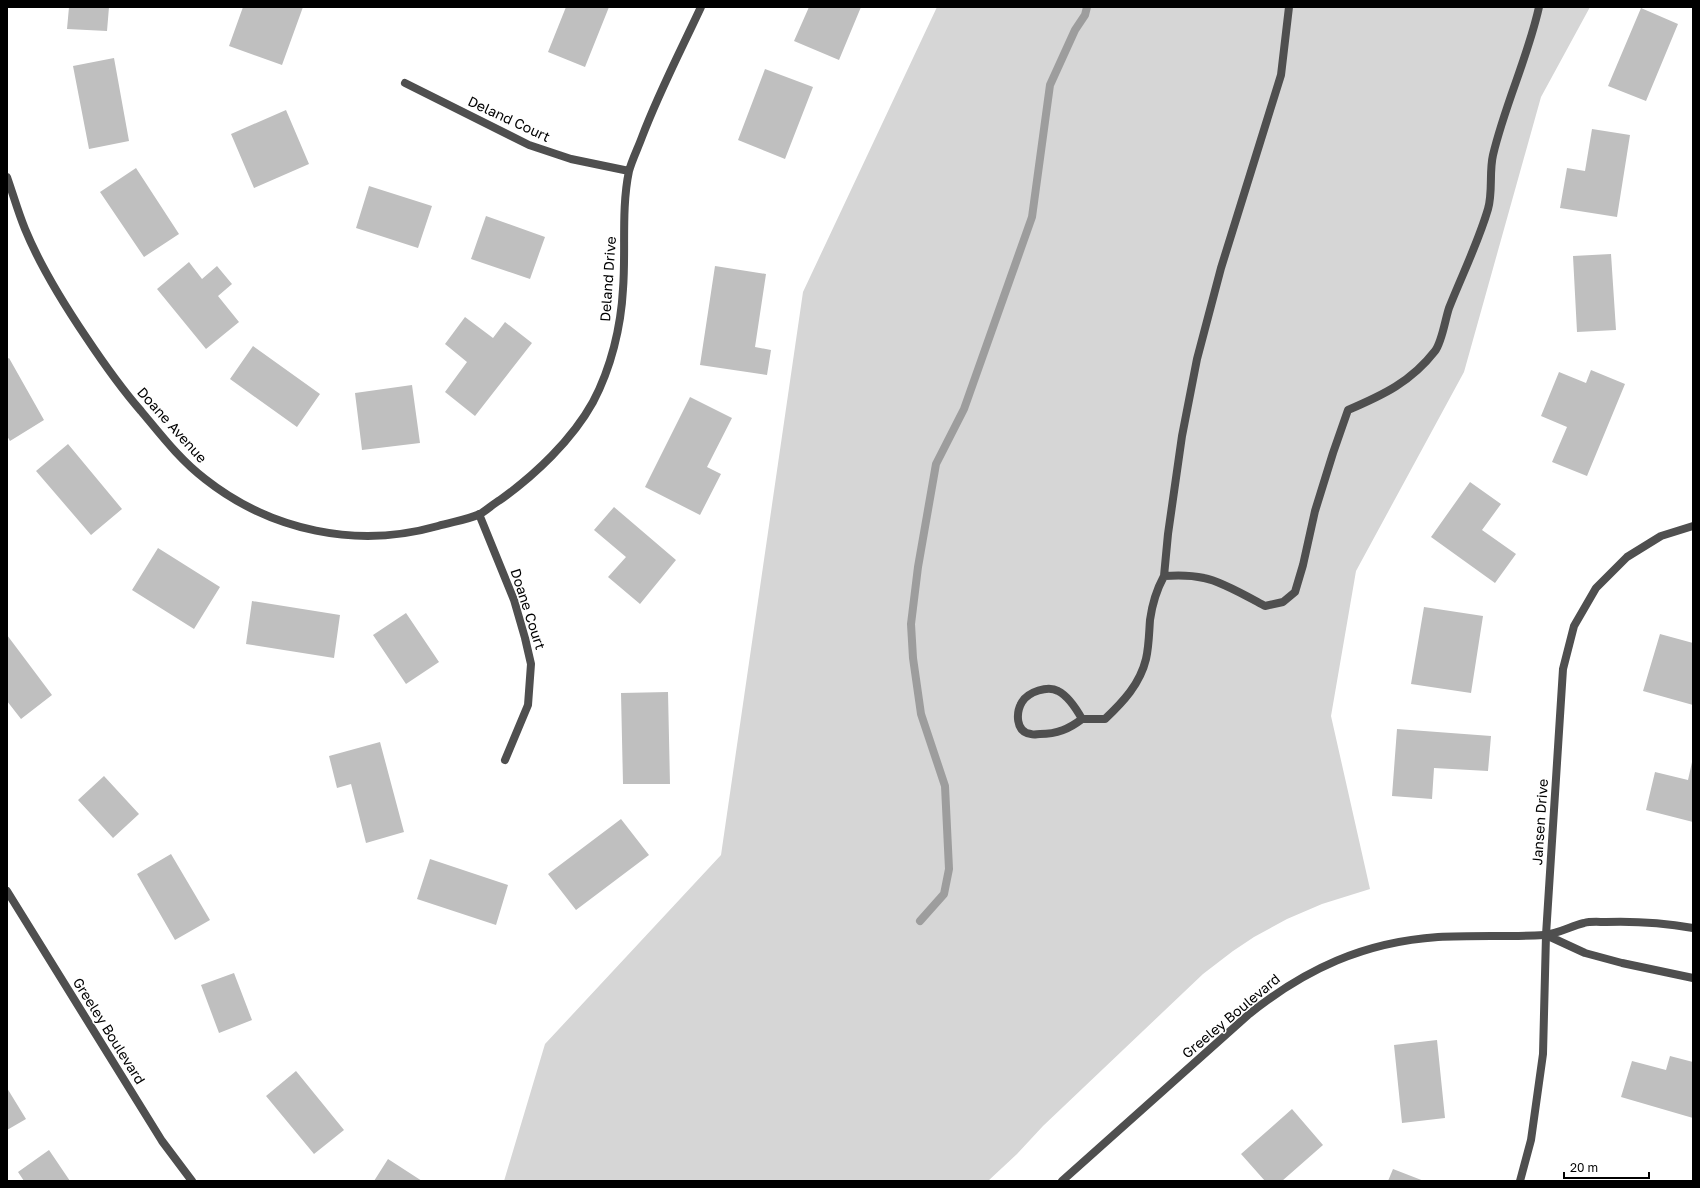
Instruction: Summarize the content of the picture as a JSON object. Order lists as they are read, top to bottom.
{
  "streets": {
    "street": [
      "Deland Court",
      "Deland Drive",
      "Doane Avenue",
      "Doane Court",
      "Jansen Drive",
      "Greeley Boulevard"
    ]
  },
  "crossings": [
    ["Deland Court", "Deland Drive"],
    ["Deland Drive", "Doane Avenue"],
    ["Deland Drive", "Doane Court"],
    ["Doane Avenue", "Doane Court"],
    ["Jansen Drive", "Greeley Boulevard"]
  ],
  "scale_bar": "20 m"
}
